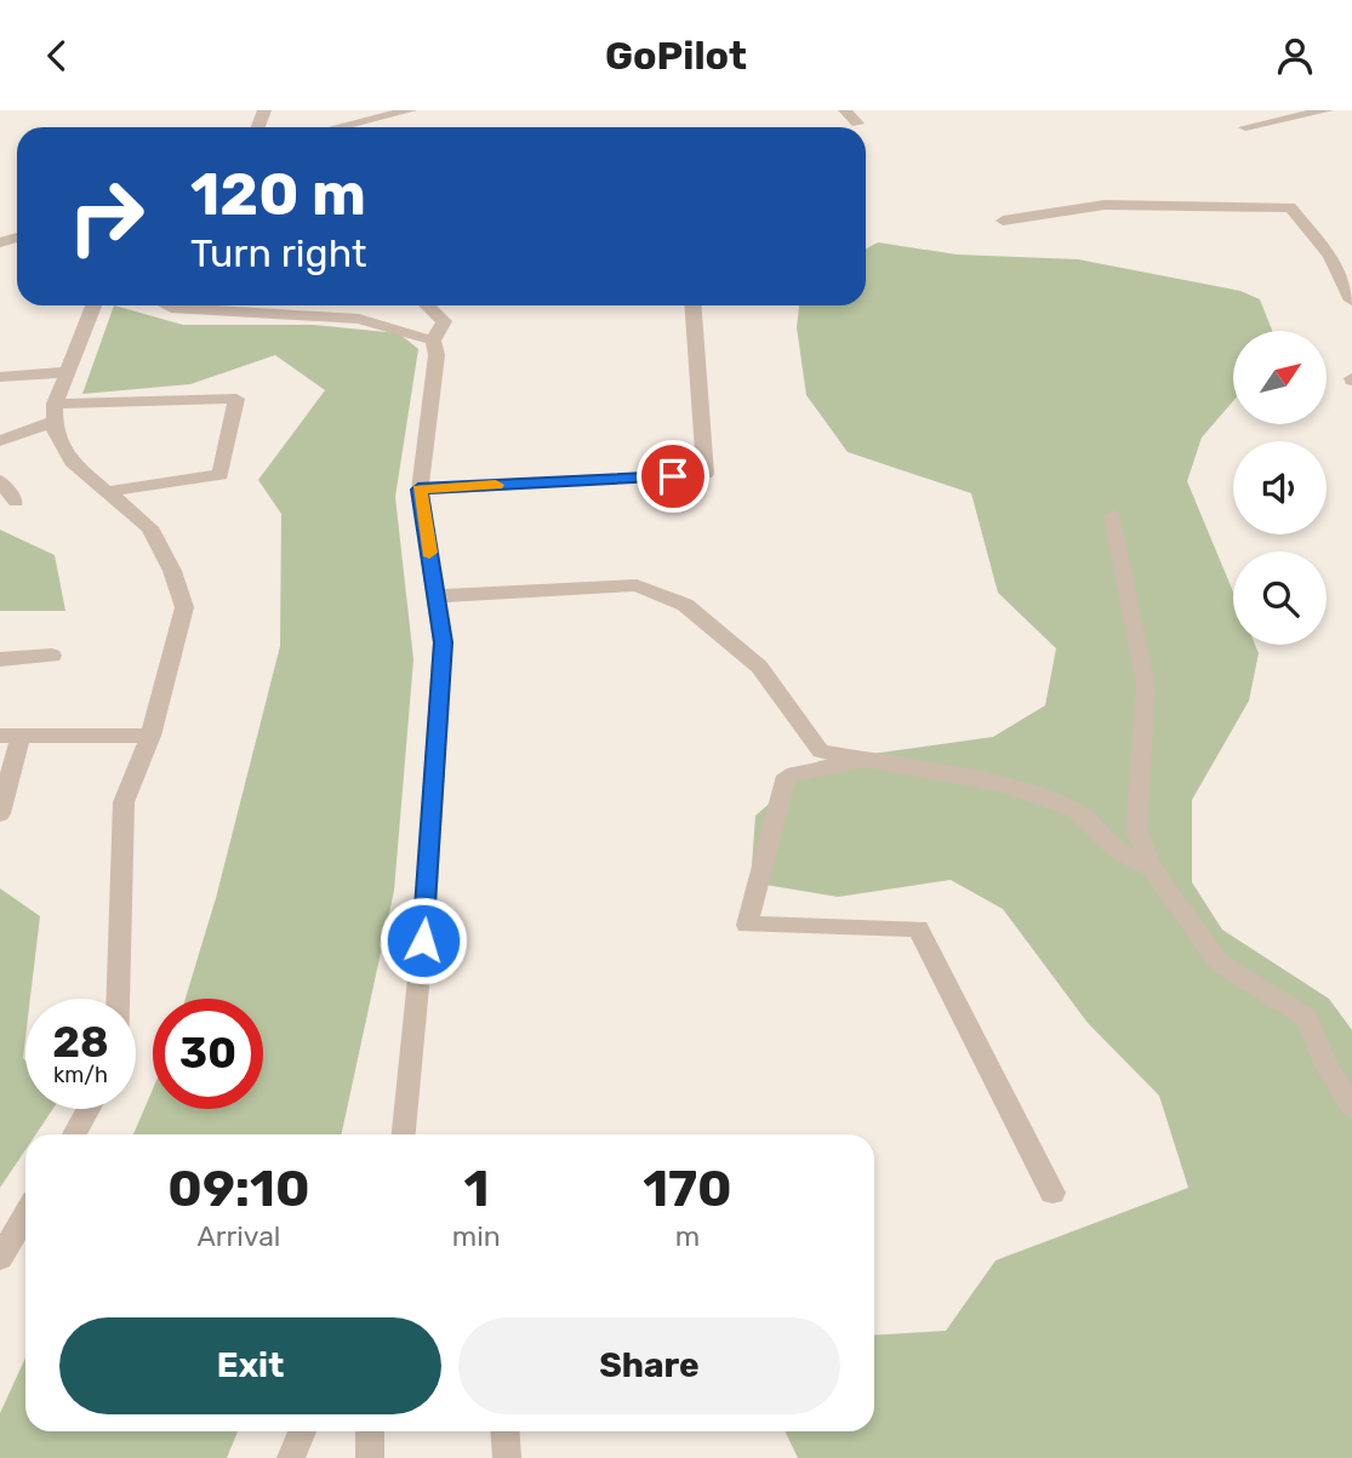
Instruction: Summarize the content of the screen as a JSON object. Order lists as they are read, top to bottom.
{
  "north": "top right",
  "page": {
    "header": "GoPilot",
    "turn": ["120 m", "Turn right"],
    "speed": "28 km/h",
    "limit": "30",
    "eta": [
      "09:10",
      "Arrival",
      "1",
      "min",
      "170",
      "m"
    ],
    "buttons": ["Exit", "Share"]
  }
}
